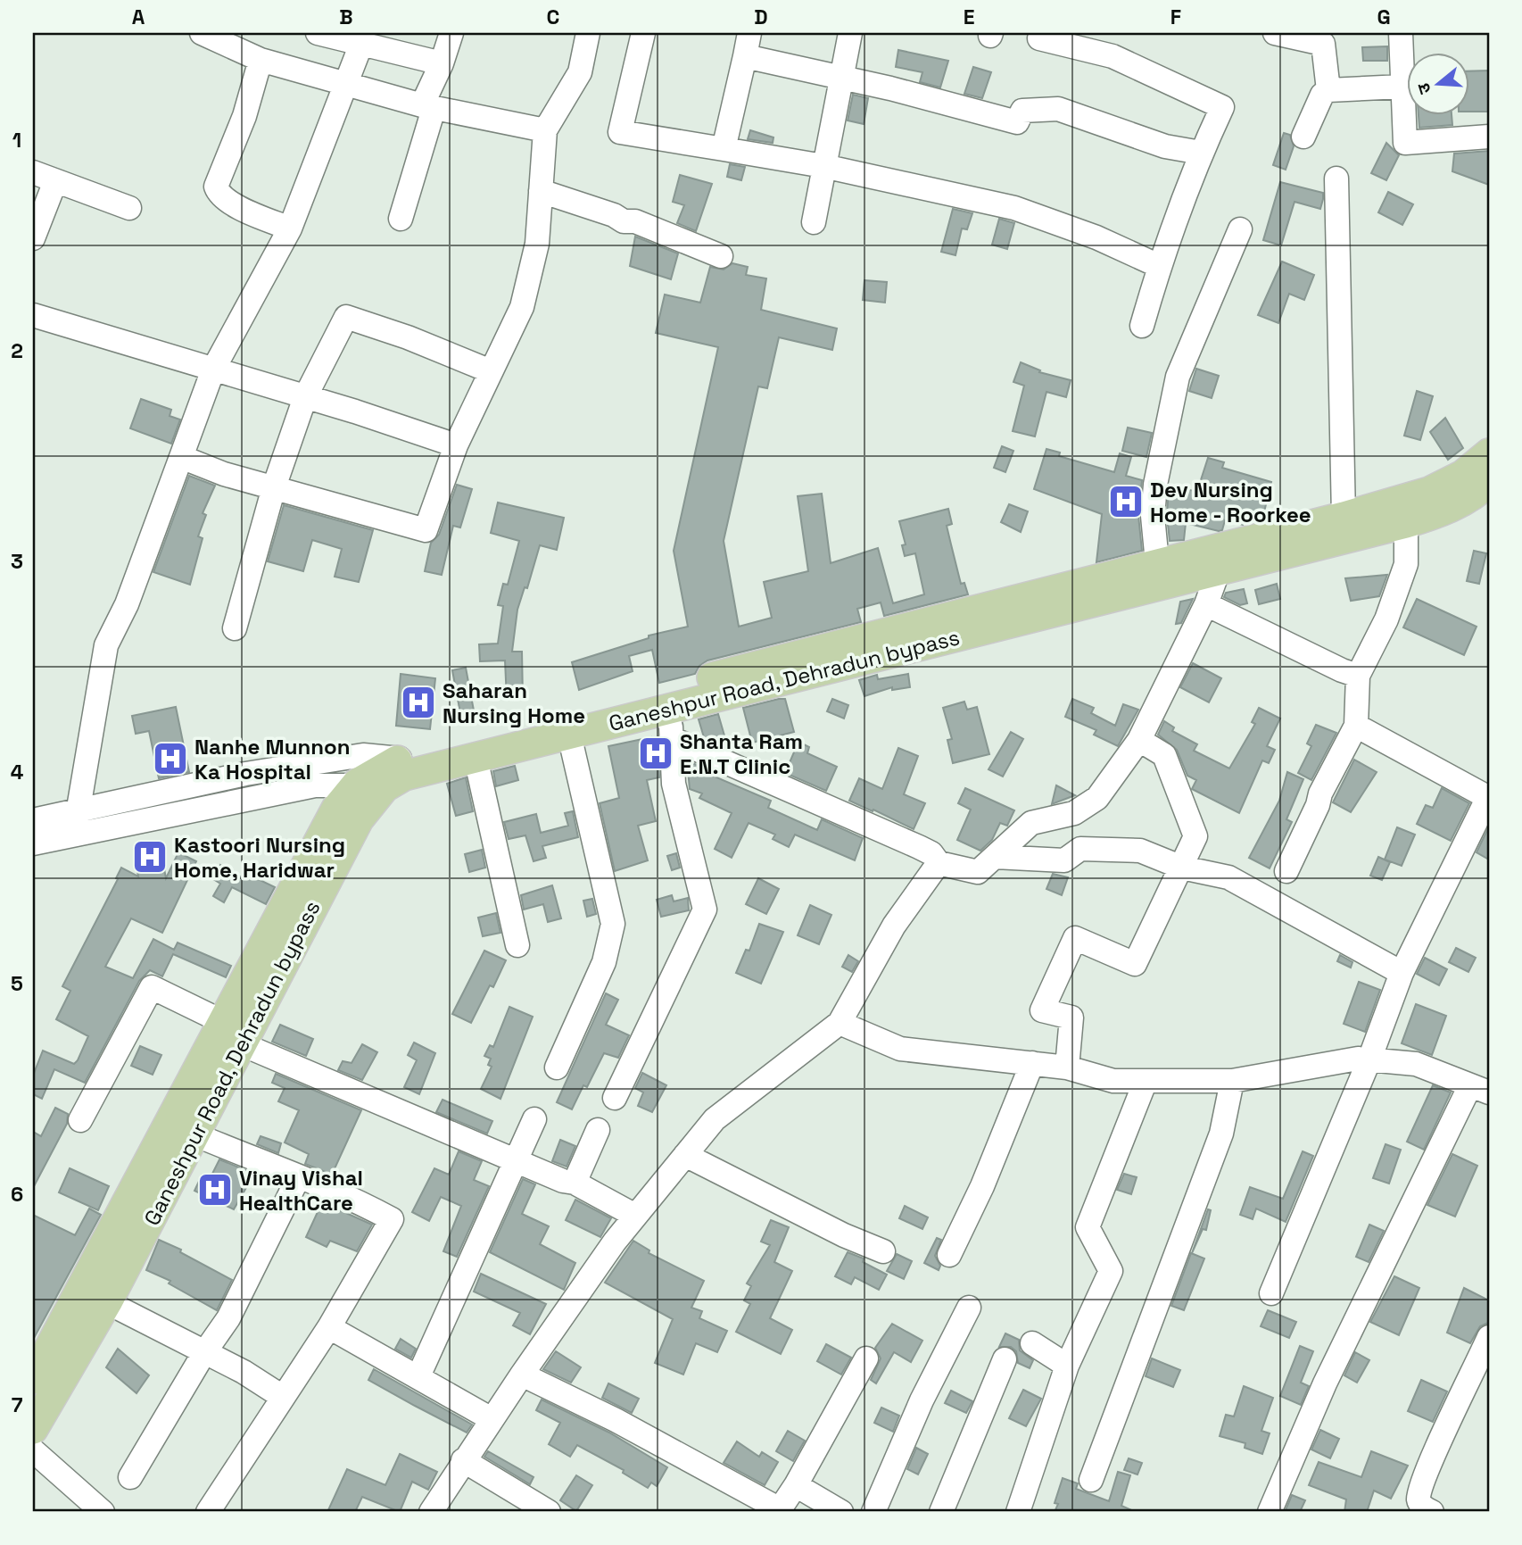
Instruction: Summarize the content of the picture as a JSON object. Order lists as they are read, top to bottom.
{
  "streets": {
    "main road": ["Ganeshpur Road, Dehradun bypass"]
  },
  "places": {
    "hospital": [
      "Dev Nursing Home - Roorkee",
      "Saharan Nursing Home",
      "Shanta Ram E.N.T Clinic",
      "Nanhe Munnon Ka Hospital",
      "Kastoori Nursing Home, Haridwar",
      "Vinay Vishal HealthCare"
    ]
  },
  "north": "left",
  "grid": {
    "columns": [
      "A",
      "B",
      "C",
      "D",
      "E",
      "F",
      "G"
    ],
    "rows": [
      "1",
      "2",
      "3",
      "4",
      "5",
      "6",
      "7"
    ]
  }
}
